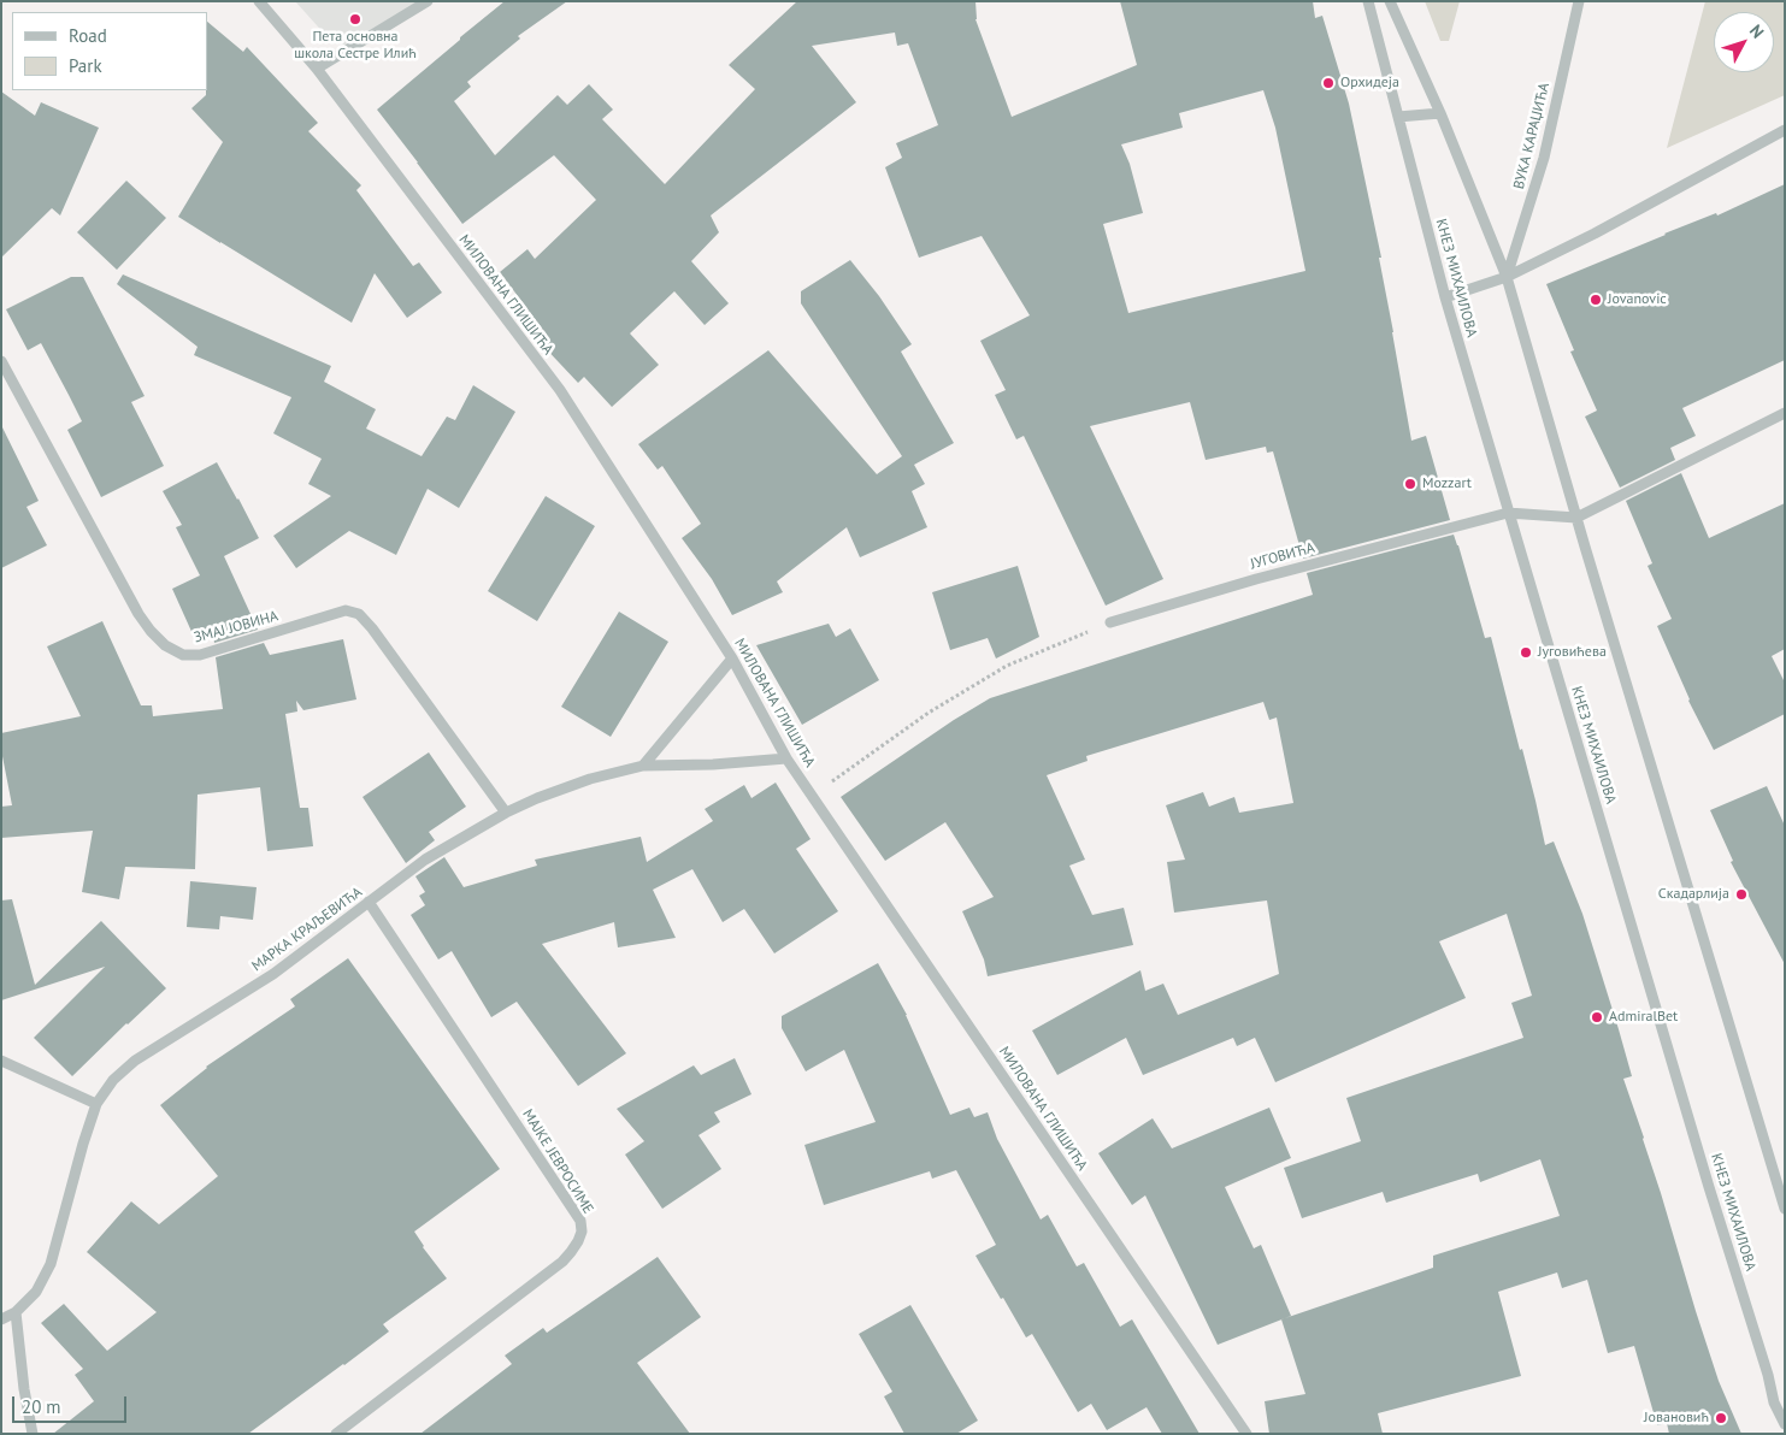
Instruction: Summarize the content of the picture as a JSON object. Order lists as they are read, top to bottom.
{
  "streets": {
    "street": [
      "ВУКА КАРАЏИЋА",
      "КНЕЗ МИХАИЛОВА",
      "МИЛОВАНА ГЛИШИЋА",
      "ЈУГОВИЋА",
      "ЗМАЈ ЈОВИНА",
      "МАРКА КРАЉЕВИЋА",
      "МАЈКЕ ЈЕВРОСИМЕ"
    ]
  },
  "crossings": [
    ["КНЕЗ МИХАИЛОВА", "ЈУГОВИЋА"],
    ["МИЛОВАНА ГЛИШИЋА", "МАРКА КРАЉЕВИЋА"],
    ["ЗМАЈ ЈОВИНА", "МАРКА КРАЉЕВИЋА"],
    ["МАРКА КРАЉЕВИЋА", "МАЈКЕ ЈЕВРОСИМЕ"]
  ],
  "places": [
    "Пета основна школа Сестре Илић",
    "Орхидеја",
    "Jovanovic",
    "Mozzart",
    "Југовићева",
    "Скадарлија",
    "AdmiralBet",
    "Јовановић"
  ],
  "legend": ["Road", "Park"],
  "scale_bar": "20 m",
  "north": "top right"
}
